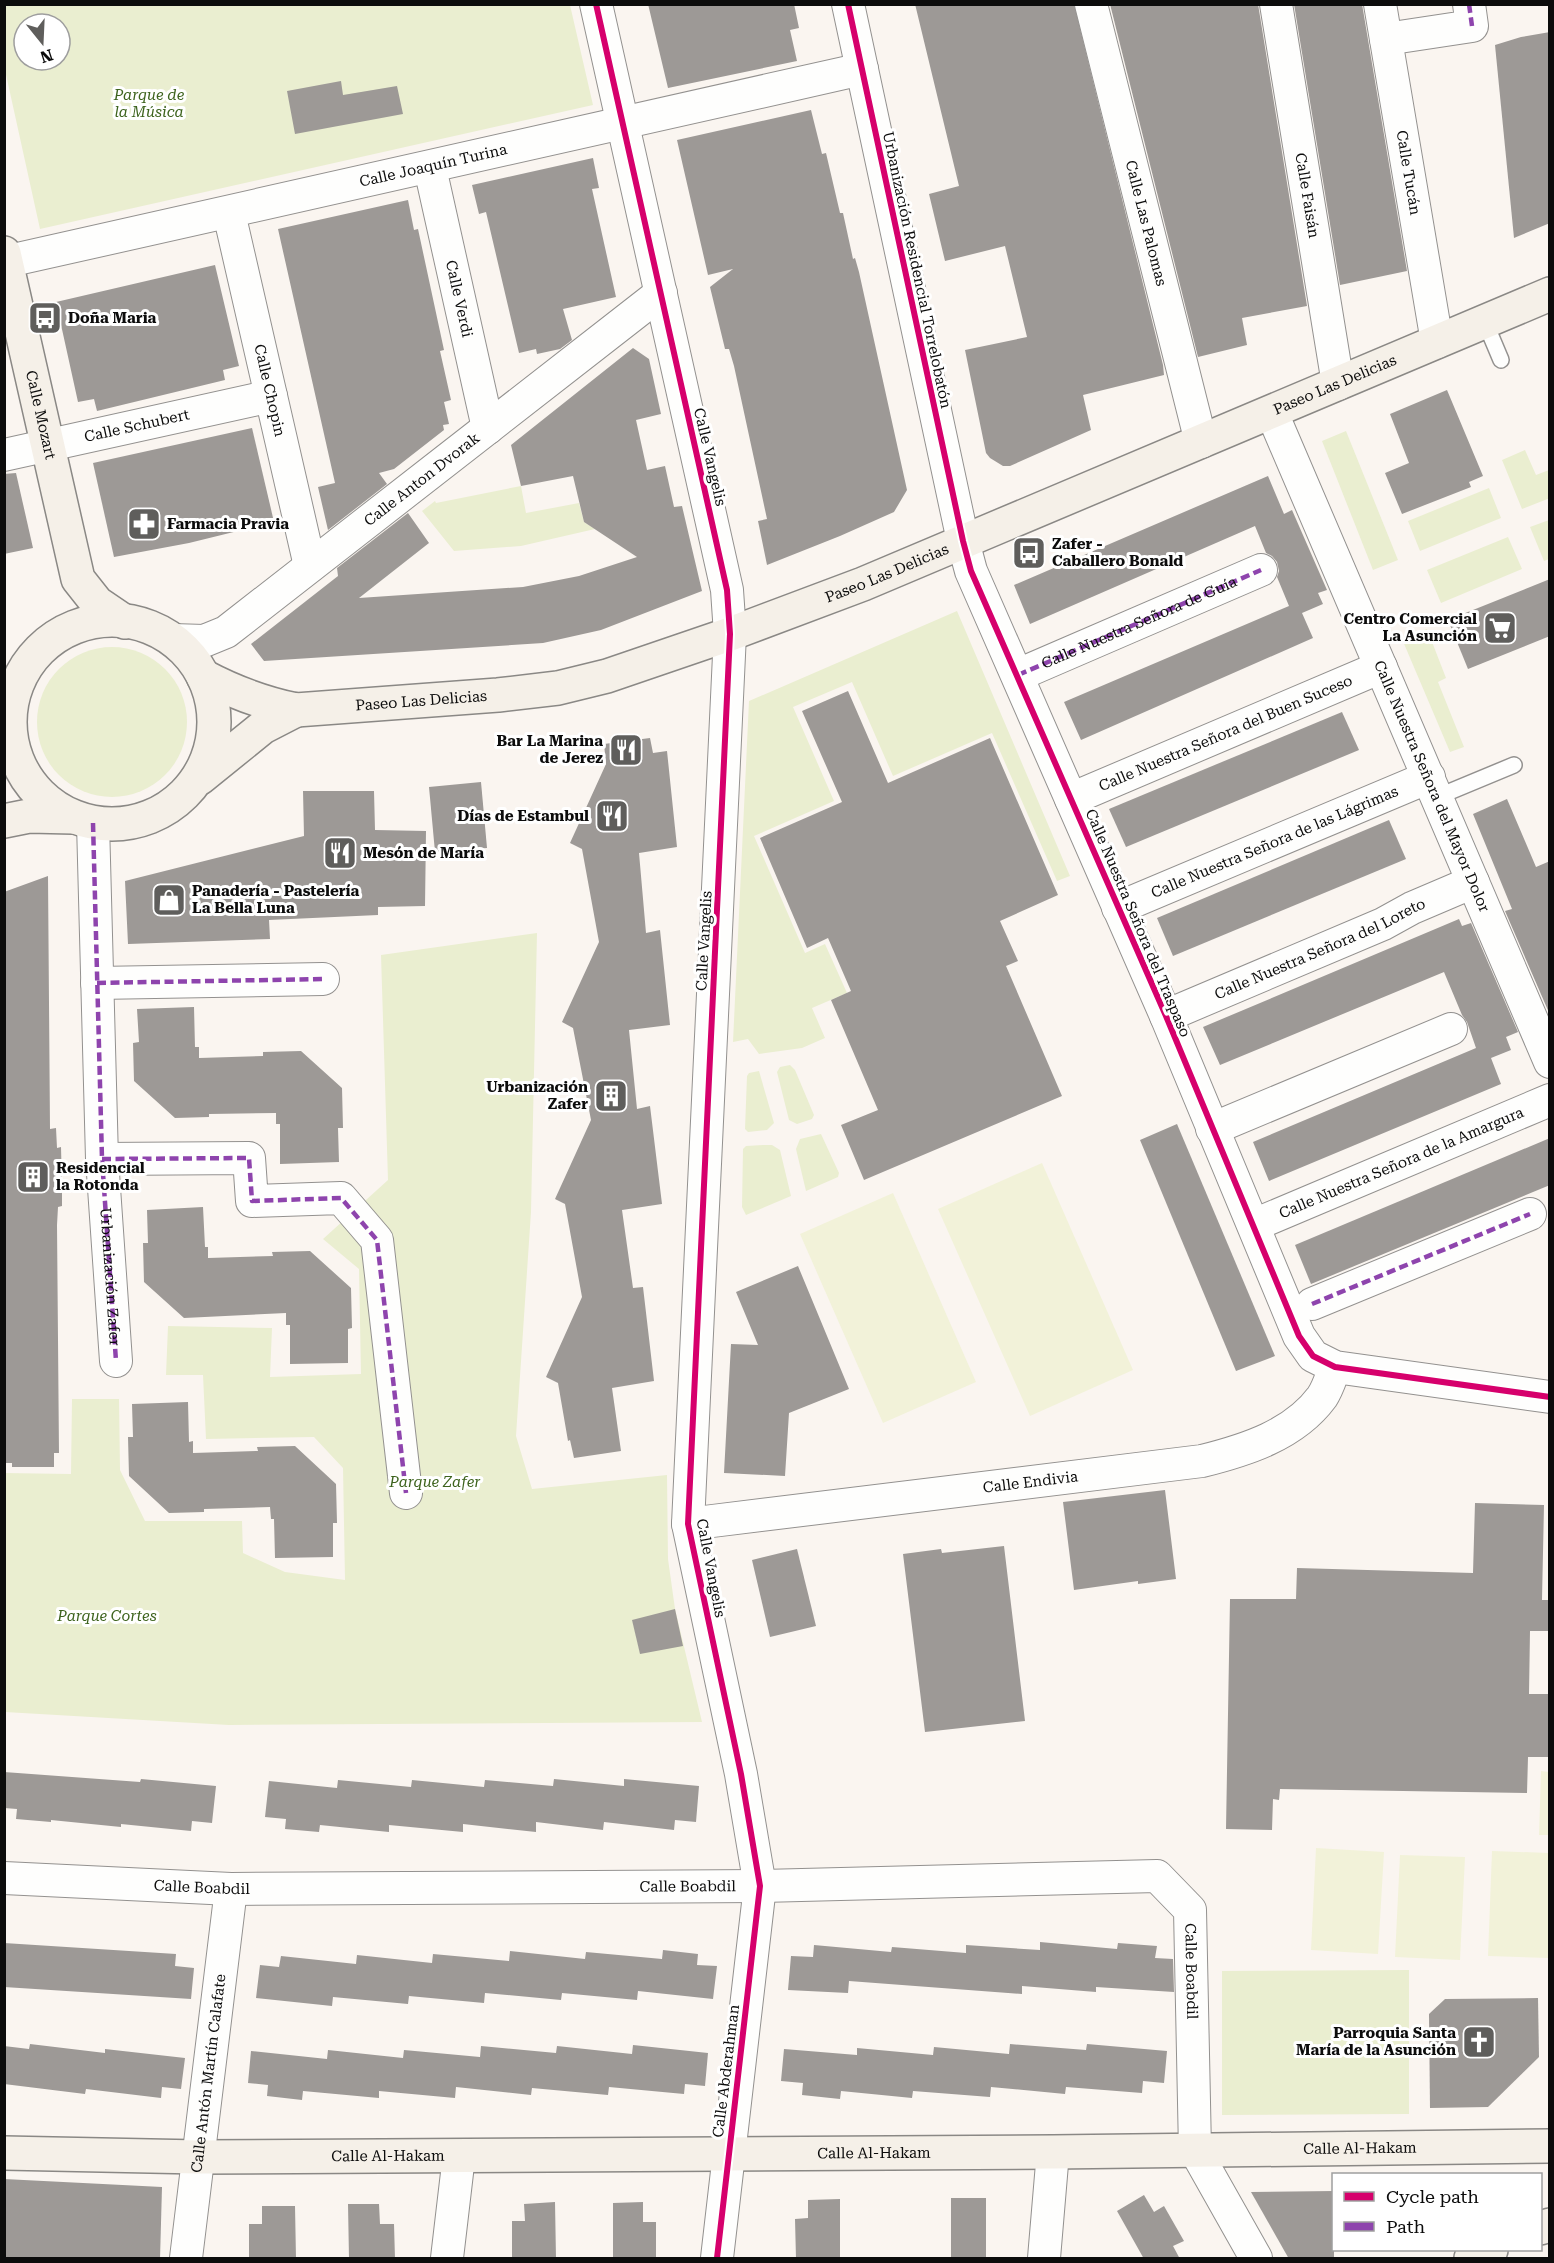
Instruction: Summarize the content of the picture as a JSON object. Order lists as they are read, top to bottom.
{
  "streets": {
    "street": [
      "Calle Joaquín Turina",
      "Calle Tucán",
      "Calle Faisán",
      "Calle Las Palomas",
      "Urbanización Residencial Torrelobatón",
      "Calle Verdi",
      "Paseo Las Delicias",
      "Calle Chopin",
      "Calle Mozart",
      "Calle Schubert",
      "Calle Vangelis",
      "Calle Anton Dvorak",
      "Calle Nuestra Señora de Guía",
      "Calle Nuestra Señora del Buen Suceso",
      "Calle Nuestra Señora del Mayor Dolor",
      "Calle Nuestra Señora de las Lágrimas",
      "Calle Nuestra Señora del Traspaso",
      "Calle Nuestra Señora del Loreto",
      "Calle Nuestra Señora de la Amargura",
      "Urbanización Zafer",
      "Calle Endivia",
      "Calle Boabdil",
      "Calle Abderahman",
      "Calle Antón Martín Calafate",
      "Calle Al-Hakam"
    ]
  },
  "crossings": [
    ["Calle Joaquín Turina", "Urbanización Residencial Torrelobatón"],
    ["Calle Joaquín Turina", "Calle Verdi"],
    ["Calle Joaquín Turina", "Calle Chopin"],
    ["Calle Joaquín Turina", "Calle Mozart"],
    ["Calle Joaquín Turina", "Calle Vangelis"],
    ["Calle Tucán", "Paseo Las Delicias"],
    ["Calle Faisán", "Paseo Las Delicias"],
    ["Calle Las Palomas", "Paseo Las Delicias"],
    ["Urbanización Residencial Torrelobatón", "Paseo Las Delicias"],
    ["Urbanización Residencial Torrelobatón", "Calle Nuestra Señora del Traspaso"],
    ["Calle Verdi", "Calle Anton Dvorak"],
    ["Paseo Las Delicias", "Calle Mozart"],
    ["Paseo Las Delicias", "Calle Vangelis"],
    ["Paseo Las Delicias", "Calle Anton Dvorak"],
    ["Paseo Las Delicias", "Calle Nuestra Señora del Mayor Dolor"],
    ["Paseo Las Delicias", "Calle Nuestra Señora del Traspaso"],
    ["Paseo Las Delicias", "Urbanización Zafer"],
    ["Calle Chopin", "Calle Schubert"],
    ["Calle Chopin", "Calle Anton Dvorak"],
    ["Calle Mozart", "Calle Schubert"],
    ["Calle Mozart", "Calle Anton Dvorak"],
    ["Calle Mozart", "Urbanización Zafer"],
    ["Calle Vangelis", "Calle Anton Dvorak"],
    ["Calle Vangelis", "Calle Endivia"],
    ["Calle Vangelis", "Calle Boabdil"],
    ["Calle Vangelis", "Calle Abderahman"],
    ["Calle Anton Dvorak", "Urbanización Zafer"],
    ["Calle Nuestra Señora de Guía", "Calle Nuestra Señora del Traspaso"],
    ["Calle Nuestra Señora del Buen Suceso", "Calle Nuestra Señora del Mayor Dolor"],
    ["Calle Nuestra Señora del Buen Suceso", "Calle Nuestra Señora del Traspaso"],
    ["Calle Nuestra Señora del Mayor Dolor", "Calle Nuestra Señora de las Lágrimas"],
    ["Calle Nuestra Señora del Mayor Dolor", "Calle Nuestra Señora del Loreto"],
    ["Calle Nuestra Señora de las Lágrimas", "Calle Nuestra Señora del Traspaso"],
    ["Calle Nuestra Señora del Traspaso", "Calle Nuestra Señora del Loreto"],
    ["Calle Nuestra Señora del Traspaso", "Calle Nuestra Señora de la Amargura"],
    ["Calle Nuestra Señora del Traspaso", "Calle Endivia"],
    ["Calle Boabdil", "Calle Abderahman"],
    ["Calle Boabdil", "Calle Antón Martín Calafate"],
    ["Calle Boabdil", "Calle Al-Hakam"],
    ["Calle Abderahman", "Calle Al-Hakam"],
    ["Calle Antón Martín Calafate", "Calle Al-Hakam"]
  ],
  "parks": ["Parque de la Música", "Parque Zafer", "Parque Cortes"],
  "places": {
    "bus stop": ["Doña Maria", "Zafer - Caballero Bonald"],
    "pharmacy": ["Farmacia Pravia"],
    "supermarket": ["Centro Comercial La Asunción"],
    "restaurant": ["Bar La Marina de Jerez", "Días de Estambul", "Mesón de María"],
    "shop": ["Panadería - Pastelería La Bella Luna"],
    "building": ["Urbanización Zafer", "Residencial la Rotonda"],
    "church": ["Parroquia Santa María de la Asunción"]
  },
  "legend": ["Cycle path", "Path"],
  "north": "bottom"
}
